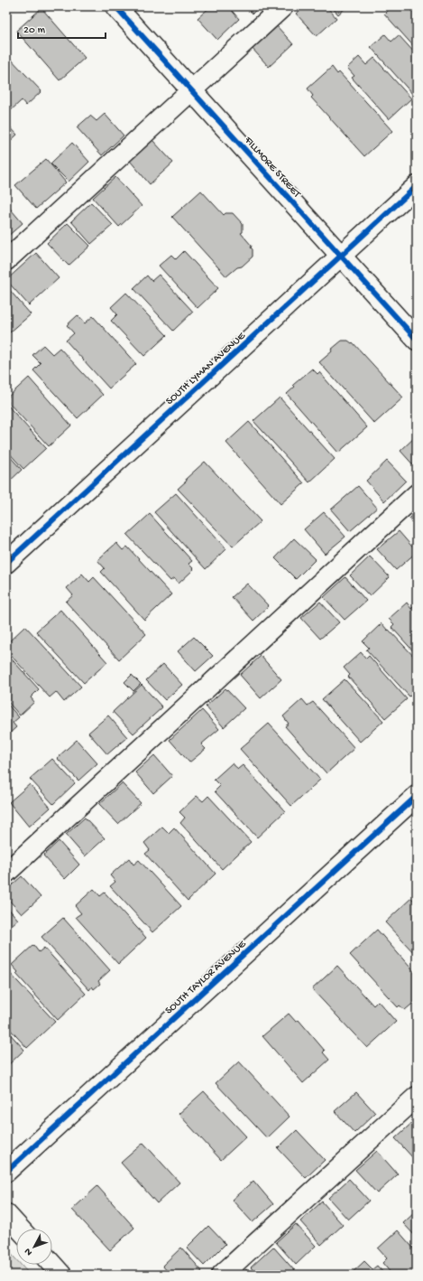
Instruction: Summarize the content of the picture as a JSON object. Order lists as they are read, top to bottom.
{
  "streets": {
    "street": ["FILLMORE STREET", "SOUTH LYMAN AVENUE", "SOUTH TAYLOR AVENUE"]
  },
  "crossings": [
    ["FILLMORE STREET", "SOUTH LYMAN AVENUE"]
  ],
  "scale_bar": "20 m",
  "north": "bottom left"
}
